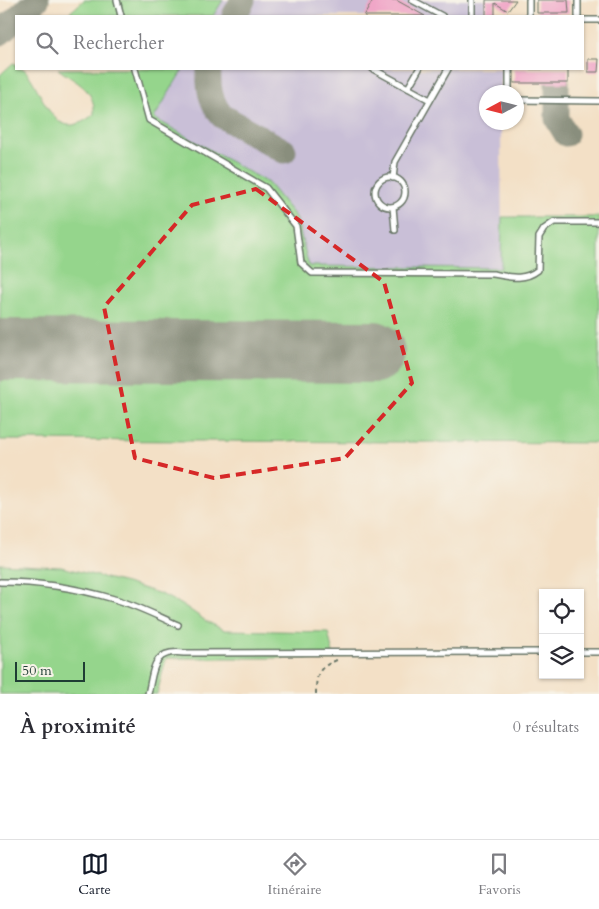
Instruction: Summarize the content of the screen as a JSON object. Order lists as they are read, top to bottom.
{
  "scale_bar": "50 m",
  "north": "left",
  "page": {
    "search": "Rechercher",
    "scale": "50 m",
    "heading": ["À proximité", "0 résultats"],
    "nav": ["Carte", "Itinéraire", "Favoris"]
  }
}
